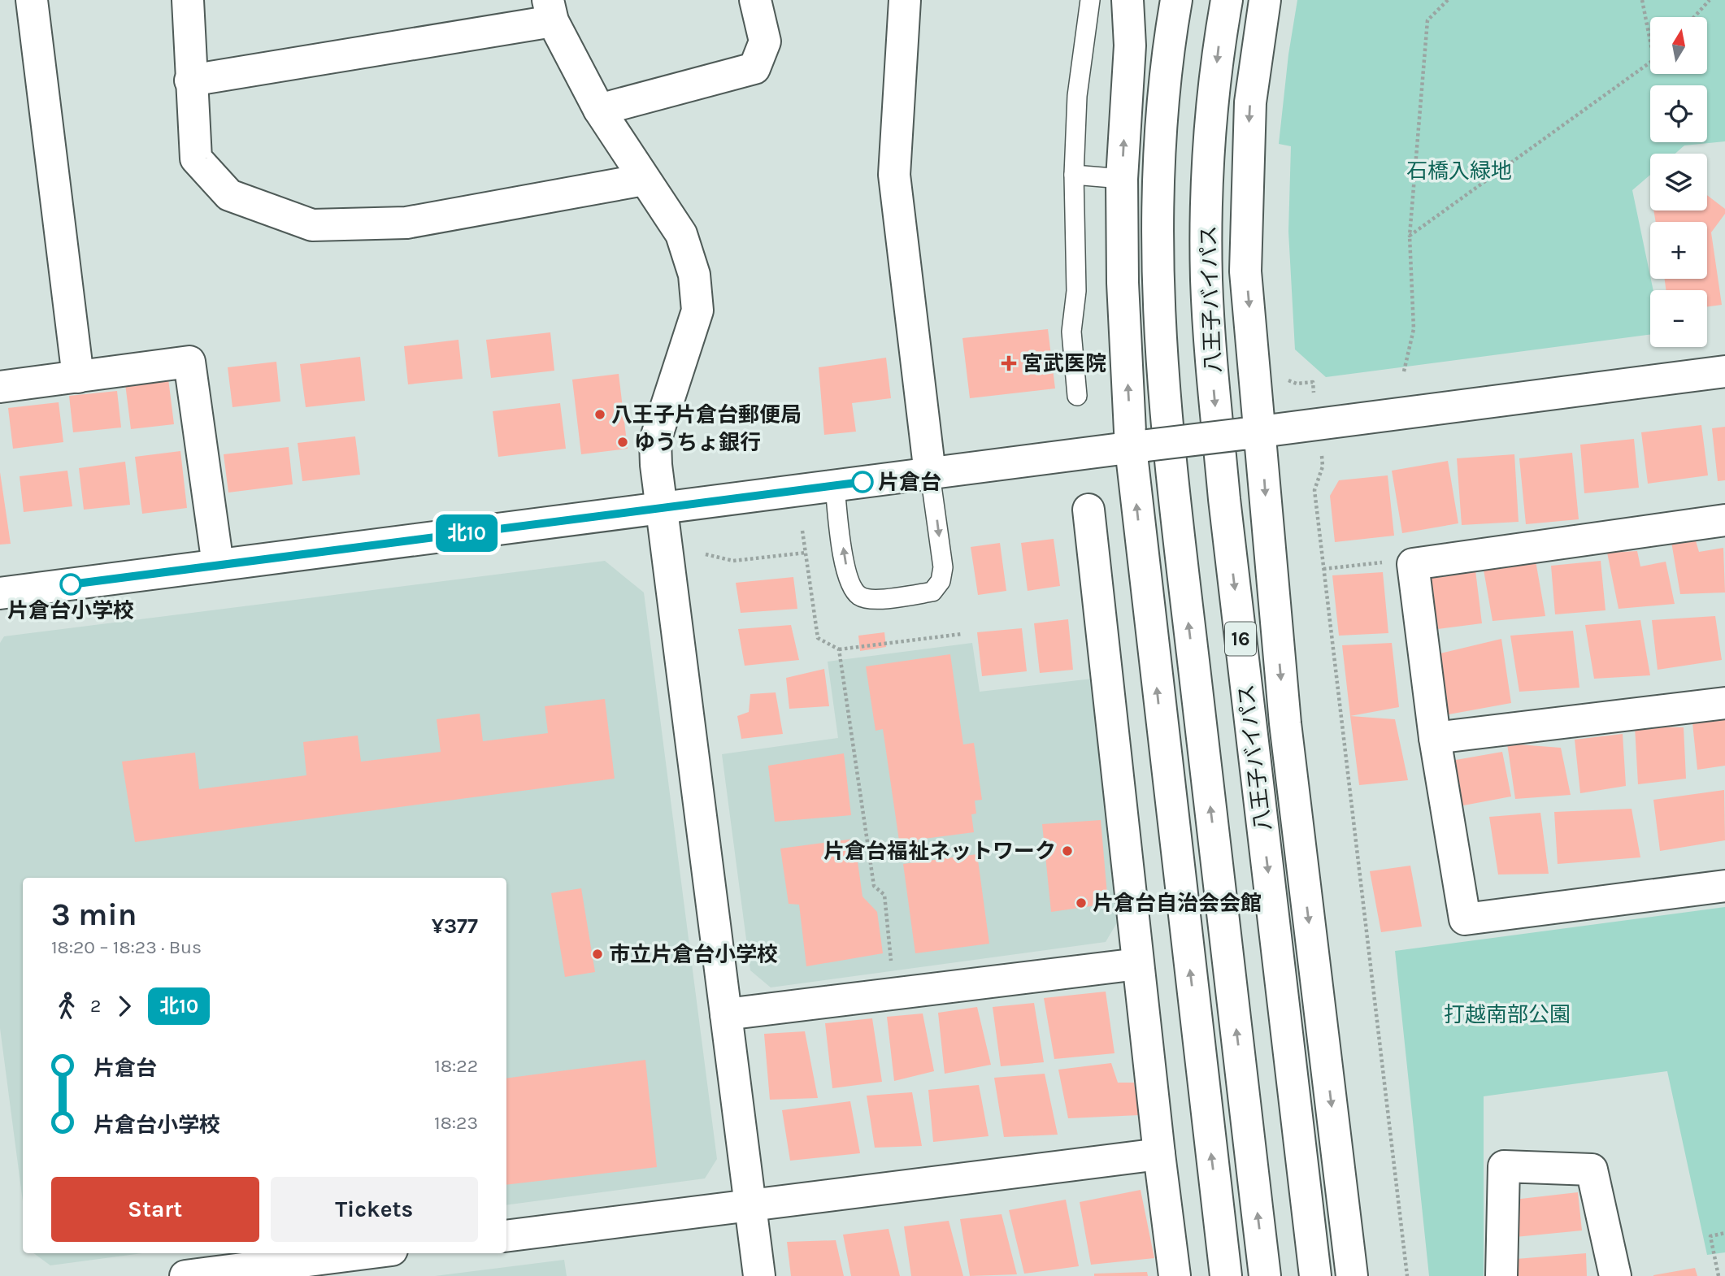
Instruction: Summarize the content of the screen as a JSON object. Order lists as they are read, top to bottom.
{
  "streets": {
    "main road": ["八王子バイパス", "16"]
  },
  "parks": ["石橋入緑地", "打越南部公園"],
  "places": {
    "health": ["宮武医院"],
    "other": [
      "八王子片倉台郵便局",
      "ゆうちょ銀行",
      "片倉台",
      "片倉台小学校",
      "片倉台福祉ネットワーク",
      "片倉台自治会会館",
      "市立片倉台小学校"
    ]
  },
  "lines": ["bus line 北10"],
  "north": "top",
  "page": {
    "on_map": "北10",
    "map_buttons": ["+", "−"],
    "heading": ["3 min", "18:20 – 18:23 · Bus", "¥377"],
    "legs": ["2", "北10"],
    "list": [
      {
        "name": "片倉台",
        "value": "18:22"
      },
      {
        "name": "片倉台小学校",
        "value": "18:23"
      }
    ],
    "buttons": ["Start", "Tickets"]
  }
}
